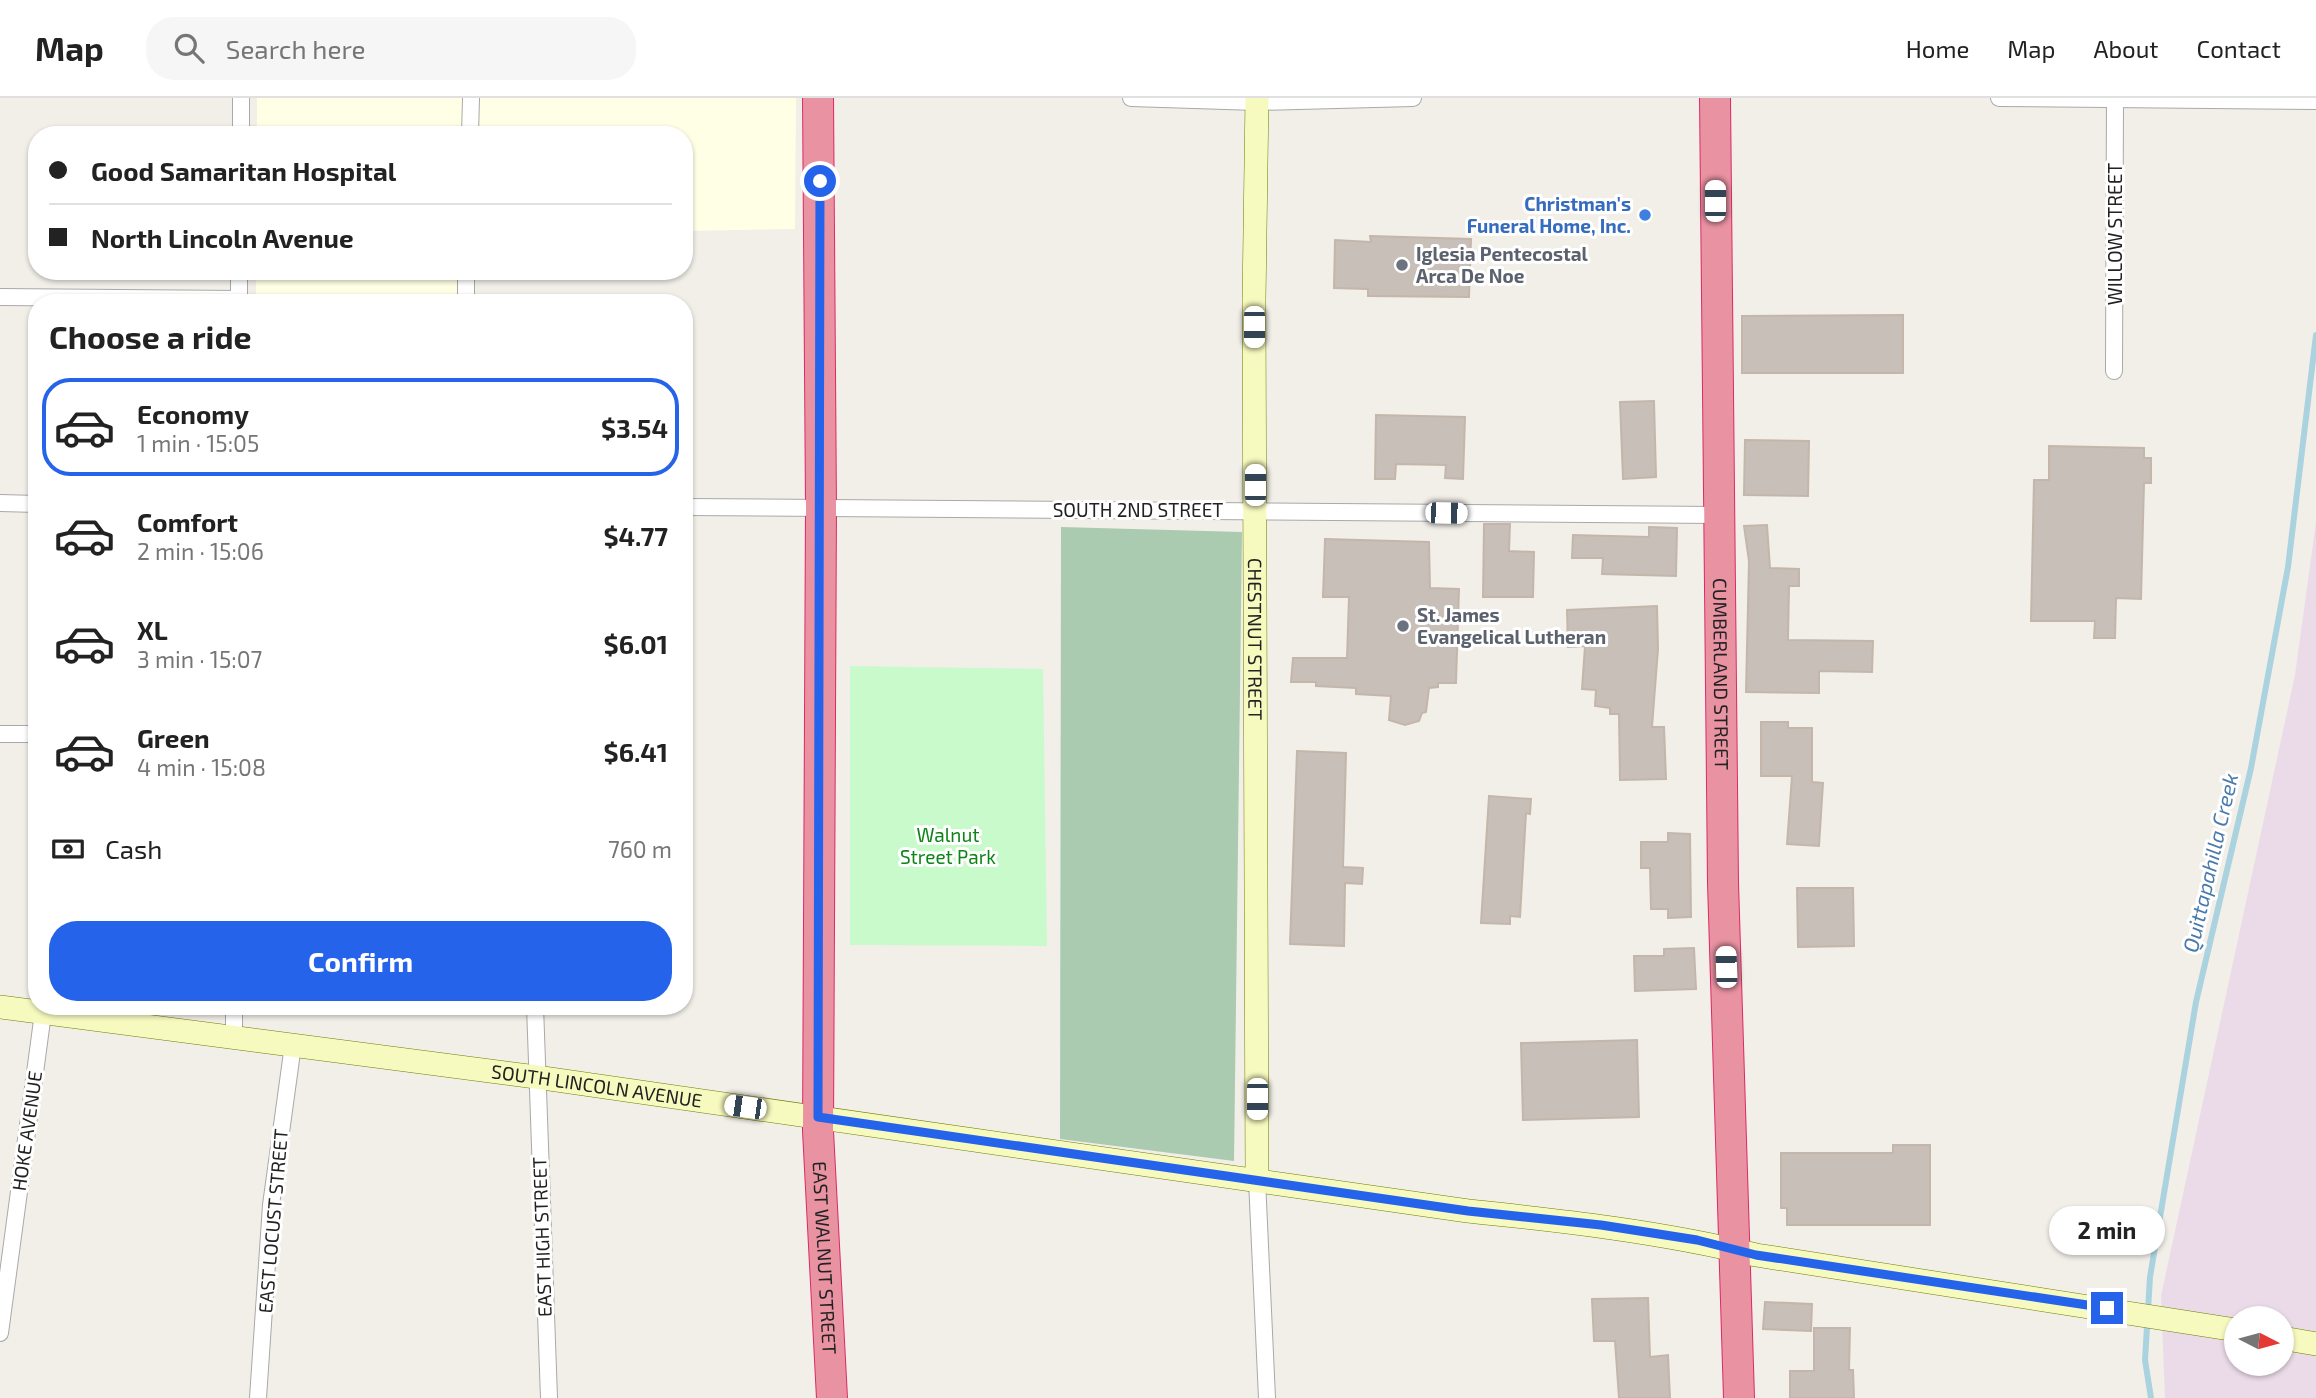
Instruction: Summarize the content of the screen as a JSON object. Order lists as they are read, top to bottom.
{
  "streets": {
    "highway": ["CUMBERLAND STREET", "EAST WALNUT STREET"],
    "main road": ["CHESTNUT STREET", "SOUTH LINCOLN AVENUE"],
    "street": [
      "WILLOW STREET",
      "SOUTH 2ND STREET",
      "HOKE AVENUE",
      "EAST LOCUST STREET",
      "EAST HIGH STREET"
    ]
  },
  "crossings": [
    ["SOUTH 2ND STREET", "CHESTNUT STREET"],
    ["SOUTH 2ND STREET", "CUMBERLAND STREET"],
    ["SOUTH 2ND STREET", "EAST WALNUT STREET"],
    ["CHESTNUT STREET", "SOUTH LINCOLN AVENUE"],
    ["CUMBERLAND STREET", "SOUTH LINCOLN AVENUE"],
    ["SOUTH LINCOLN AVENUE", "EAST LOCUST STREET"],
    ["SOUTH LINCOLN AVENUE", "EAST HIGH STREET"],
    ["SOUTH LINCOLN AVENUE", "EAST WALNUT STREET"]
  ],
  "water": ["Quittapahilla Creek"],
  "parks": ["Walnut Street Park"],
  "places": ["Christman's Funeral Home, Inc.", "Iglesia Pentecostal Arca De Noe", "St. James Evangelical Lutheran"],
  "north": "right",
  "page": {
    "header": "Map",
    "search": "Search here",
    "nav": [
      "Home",
      "Map",
      "About",
      "Contact"
    ],
    "banner": ["Good Samaritan Hospital", "North Lincoln Avenue"],
    "heading": "Choose a ride",
    "list": [
      {
        "name": "Economy",
        "note": "1 min · 15:05",
        "value": "$3.54"
      },
      {
        "name": "Comfort",
        "note": "2 min · 15:06",
        "value": "$4.77"
      },
      {
        "name": "XL",
        "note": "3 min · 15:07",
        "value": "$6.01"
      },
      {
        "name": "Green",
        "note": "4 min · 15:08",
        "value": "$6.41"
      }
    ],
    "pay": ["Cash", "760 m"],
    "buttons": "Confirm",
    "bubble": "2 min"
  }
}
